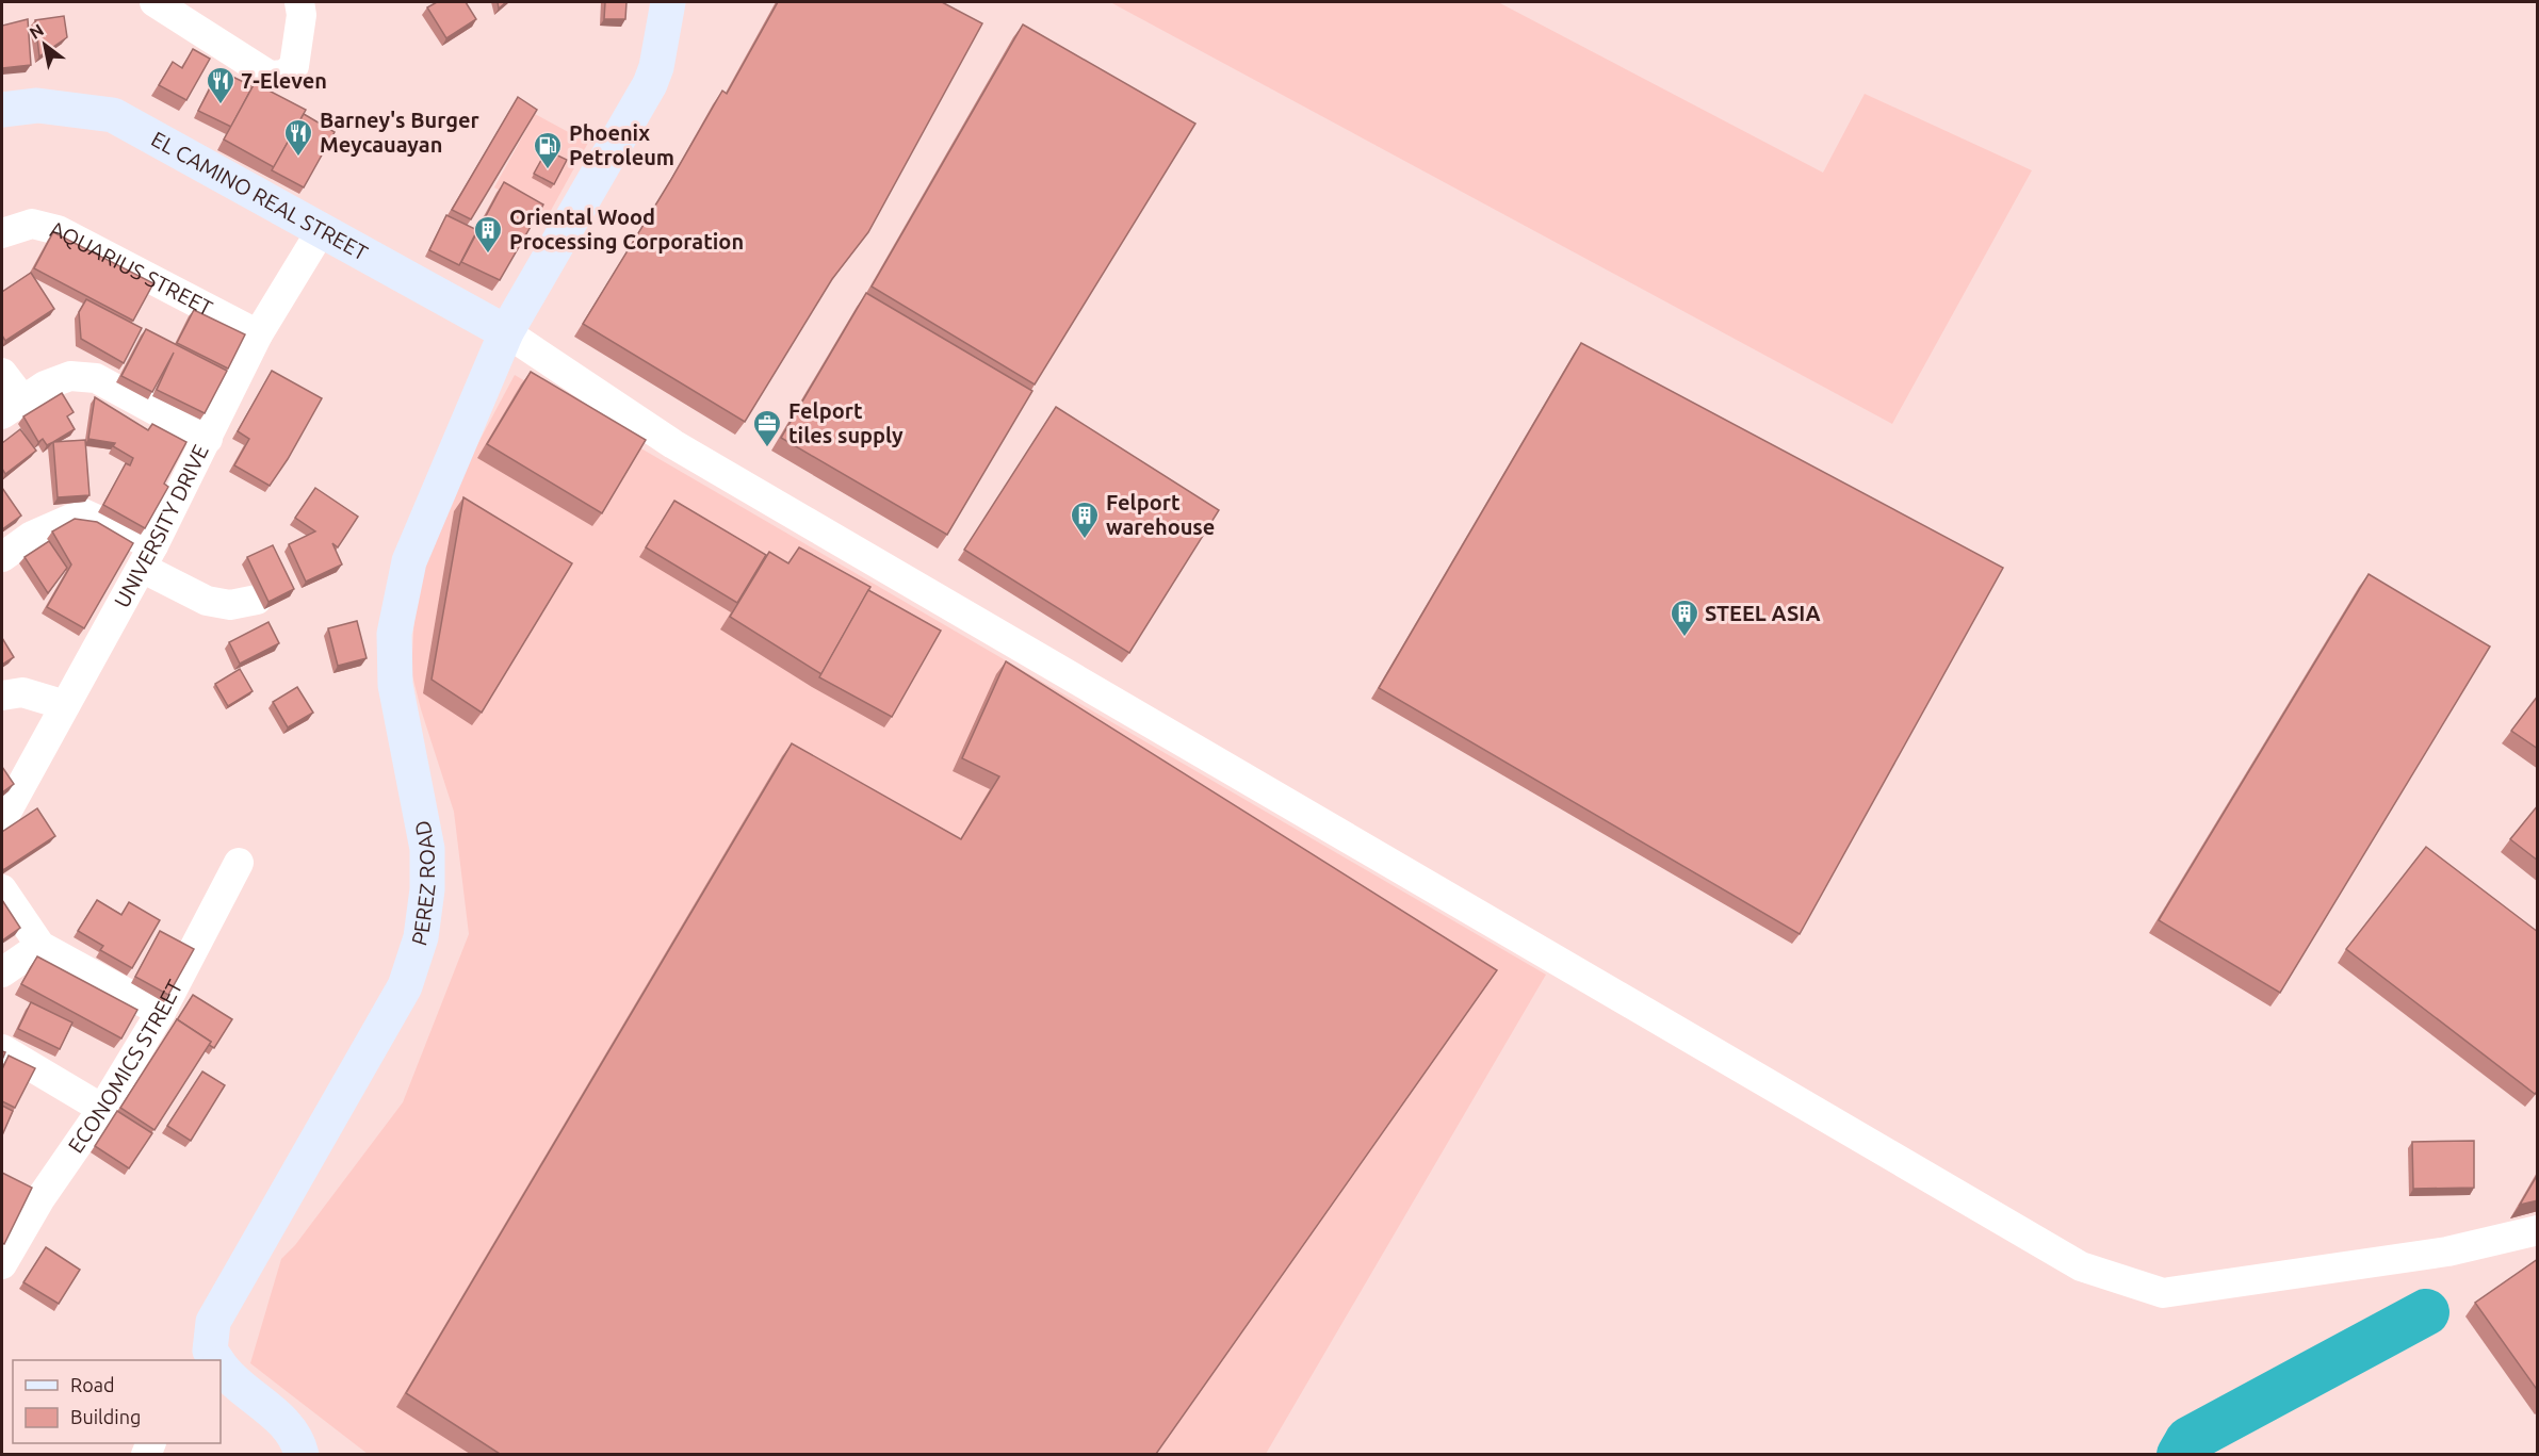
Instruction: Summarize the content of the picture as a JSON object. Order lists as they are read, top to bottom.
{
  "streets": {
    "street": [
      "EL CAMINO REAL STREET",
      "AQUARIUS STREET",
      "UNIVERSITY DRIVE",
      "PEREZ ROAD",
      "ECONOMICS STREET"
    ]
  },
  "crossings": [
    ["EL CAMINO REAL STREET", "UNIVERSITY DRIVE"],
    ["EL CAMINO REAL STREET", "PEREZ ROAD"],
    ["AQUARIUS STREET", "UNIVERSITY DRIVE"]
  ],
  "places": {
    "restaurant": ["7-Eleven", "Barney's Burger Meycauayan"],
    "fuel station": ["Phoenix Petroleum"],
    "building": ["Oriental Wood Processing Corporation", "Felport warehouse", "STEEL ASIA"],
    "office": ["Felport tiles supply"]
  },
  "legend": ["Road", "Building"],
  "north": "top left"
}
